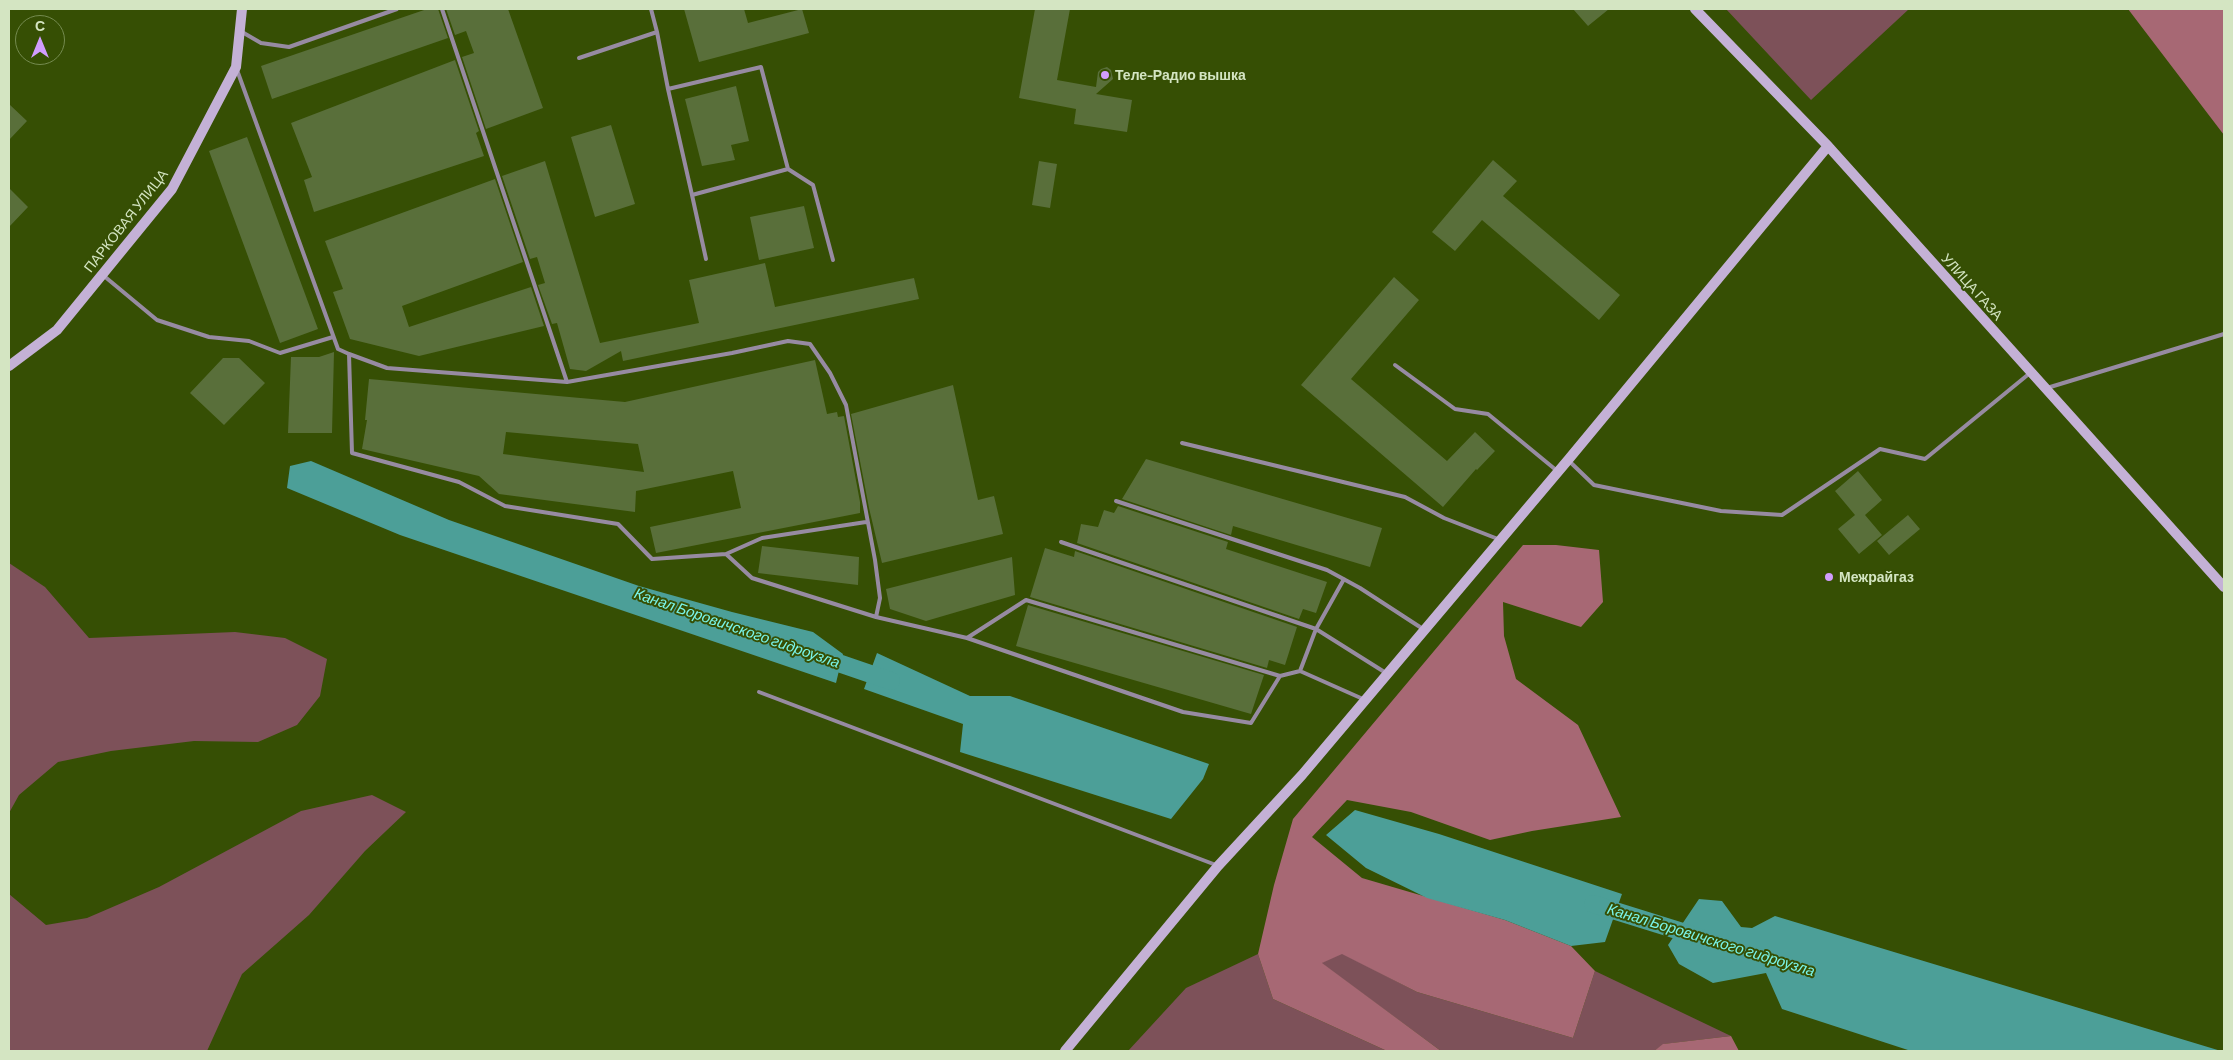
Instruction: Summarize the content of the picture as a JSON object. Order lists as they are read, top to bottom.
{
  "streets": {
    "main road": ["ПАРКОВАЯ УЛИЦА", "УЛИЦА ГАЗА"]
  },
  "water": ["Канал Боровичского гидроузла"],
  "places": ["Теле-Радио вышка", "Межрайгаз"],
  "north": "top"
}
